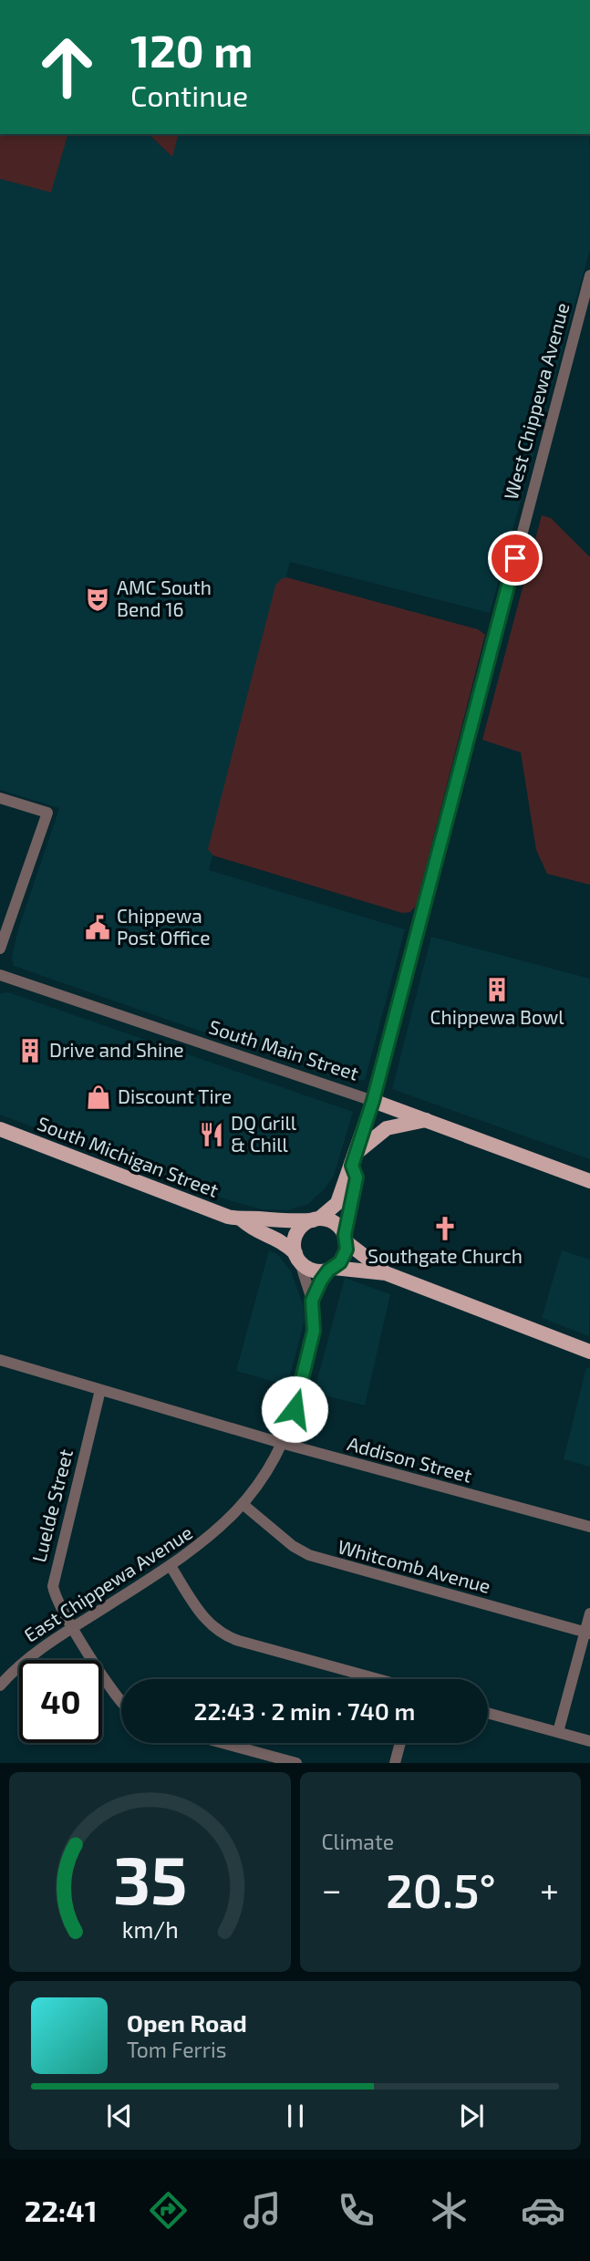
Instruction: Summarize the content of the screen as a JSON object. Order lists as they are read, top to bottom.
{
  "streets": {
    "main road": ["West Chippewa Avenue", "South Main Street", "South Michigan Street"],
    "street": [
      "Addison Street",
      "Luelde Street",
      "Whitcomb Avenue",
      "East Chippewa Avenue"
    ]
  },
  "crossings": [
    ["West Chippewa Avenue", "South Main Street"],
    ["West Chippewa Avenue", "South Michigan Street"],
    ["West Chippewa Avenue", "East Chippewa Avenue"],
    ["South Michigan Street", "East Chippewa Avenue"],
    ["Addison Street", "Luelde Street"],
    ["Addison Street", "East Chippewa Avenue"],
    ["Luelde Street", "East Chippewa Avenue"],
    ["Whitcomb Avenue", "East Chippewa Avenue"]
  ],
  "places": {
    "theatre": ["AMC South Bend 16"],
    "public building": ["Chippewa Post Office"],
    "building": ["Chippewa Bowl", "Drive and Shine"],
    "shop": ["Discount Tire"],
    "restaurant": ["DQ Grill & Chill"],
    "church": ["Southgate Church"]
  },
  "page": {
    "turn": ["120 m", "Continue"],
    "limit": "40",
    "trip": "22:43 · 2 min · 740 m",
    "tile": "Climate",
    "heat": ["−", "20.5°", "+"],
    "song": ["Open Road", "Tom Ferris"],
    "tabs": "22:41",
    "gauge": ["35", "km/h"]
  }
}
